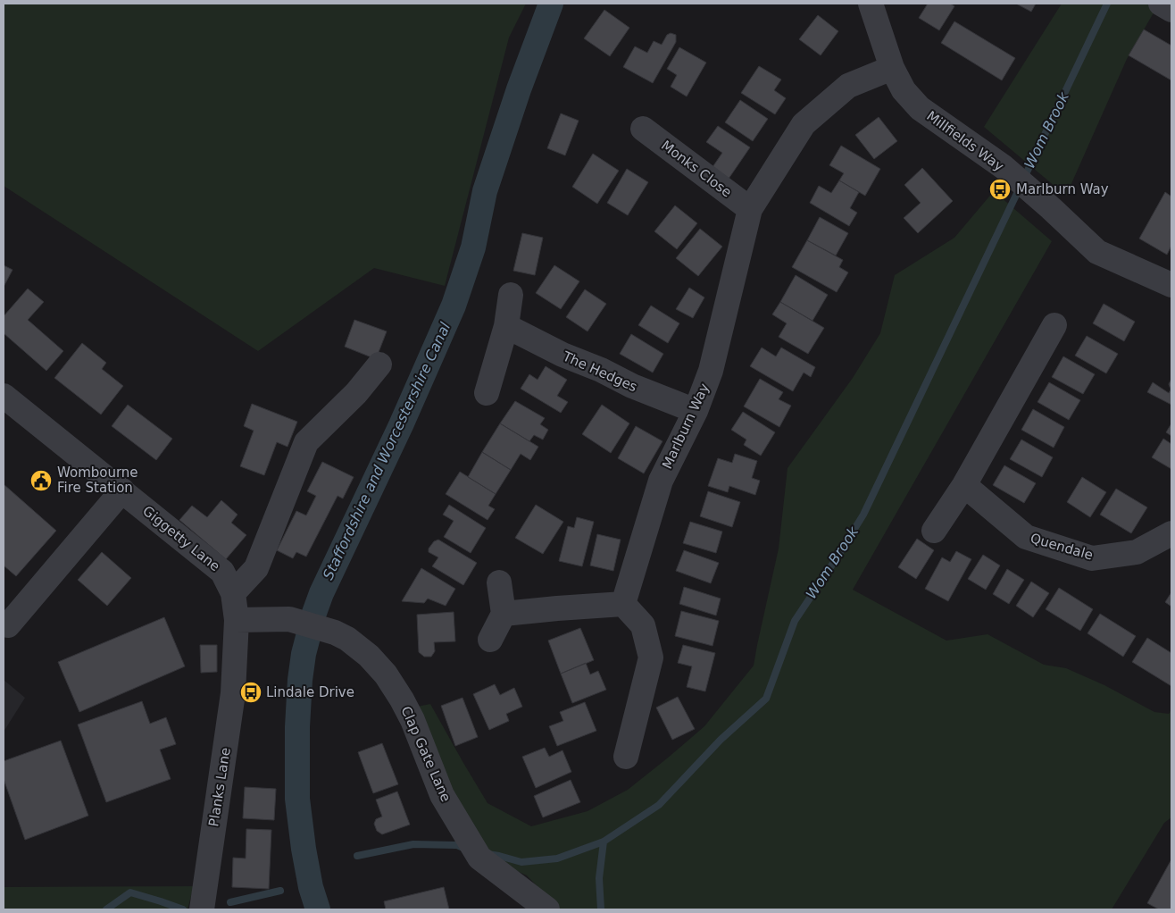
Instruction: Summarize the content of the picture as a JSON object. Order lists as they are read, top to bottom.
{
  "streets": {
    "street": [
      "Millfields Way",
      "Monks Close",
      "The Hedges",
      "Marlburn Way",
      "Giggetty Lane",
      "Quendale",
      "Clap Gate Lane",
      "Planks Lane"
    ]
  },
  "crossings": [
    ["Millfields Way", "Marlburn Way"],
    ["Monks Close", "Marlburn Way"],
    ["The Hedges", "Marlburn Way"],
    ["Giggetty Lane", "Clap Gate Lane"],
    ["Giggetty Lane", "Planks Lane"]
  ],
  "water": ["Wom Brook", "Staffordshire and Worcestershire Canal"],
  "places": {
    "bus stop": ["Marlburn Way", "Lindale Drive"],
    "public building": ["Wombourne Fire Station"]
  }
}
